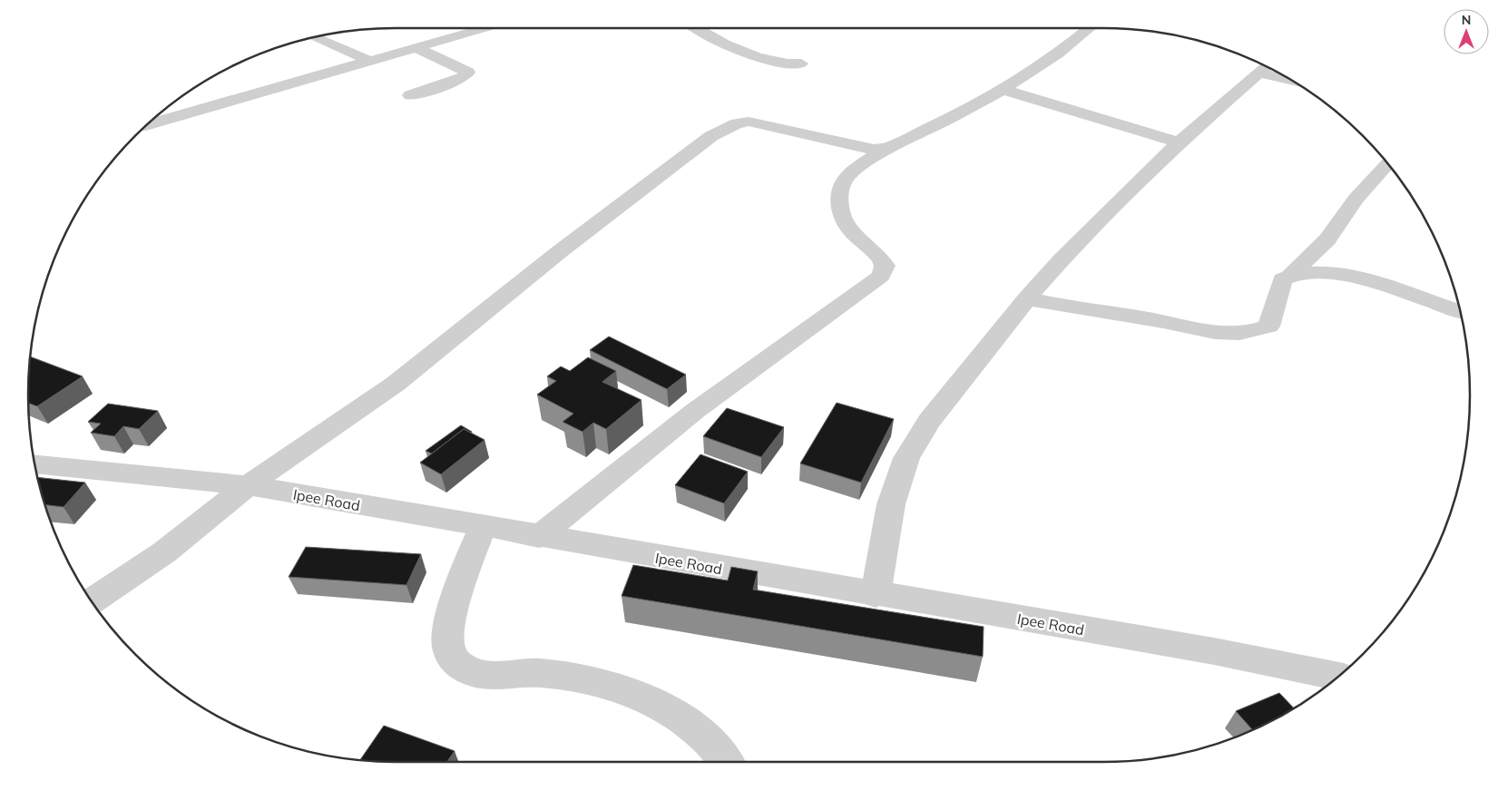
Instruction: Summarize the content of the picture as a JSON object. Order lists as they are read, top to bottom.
{
  "streets": {
    "street": ["Ipee Road"]
  },
  "north": "top"
}
